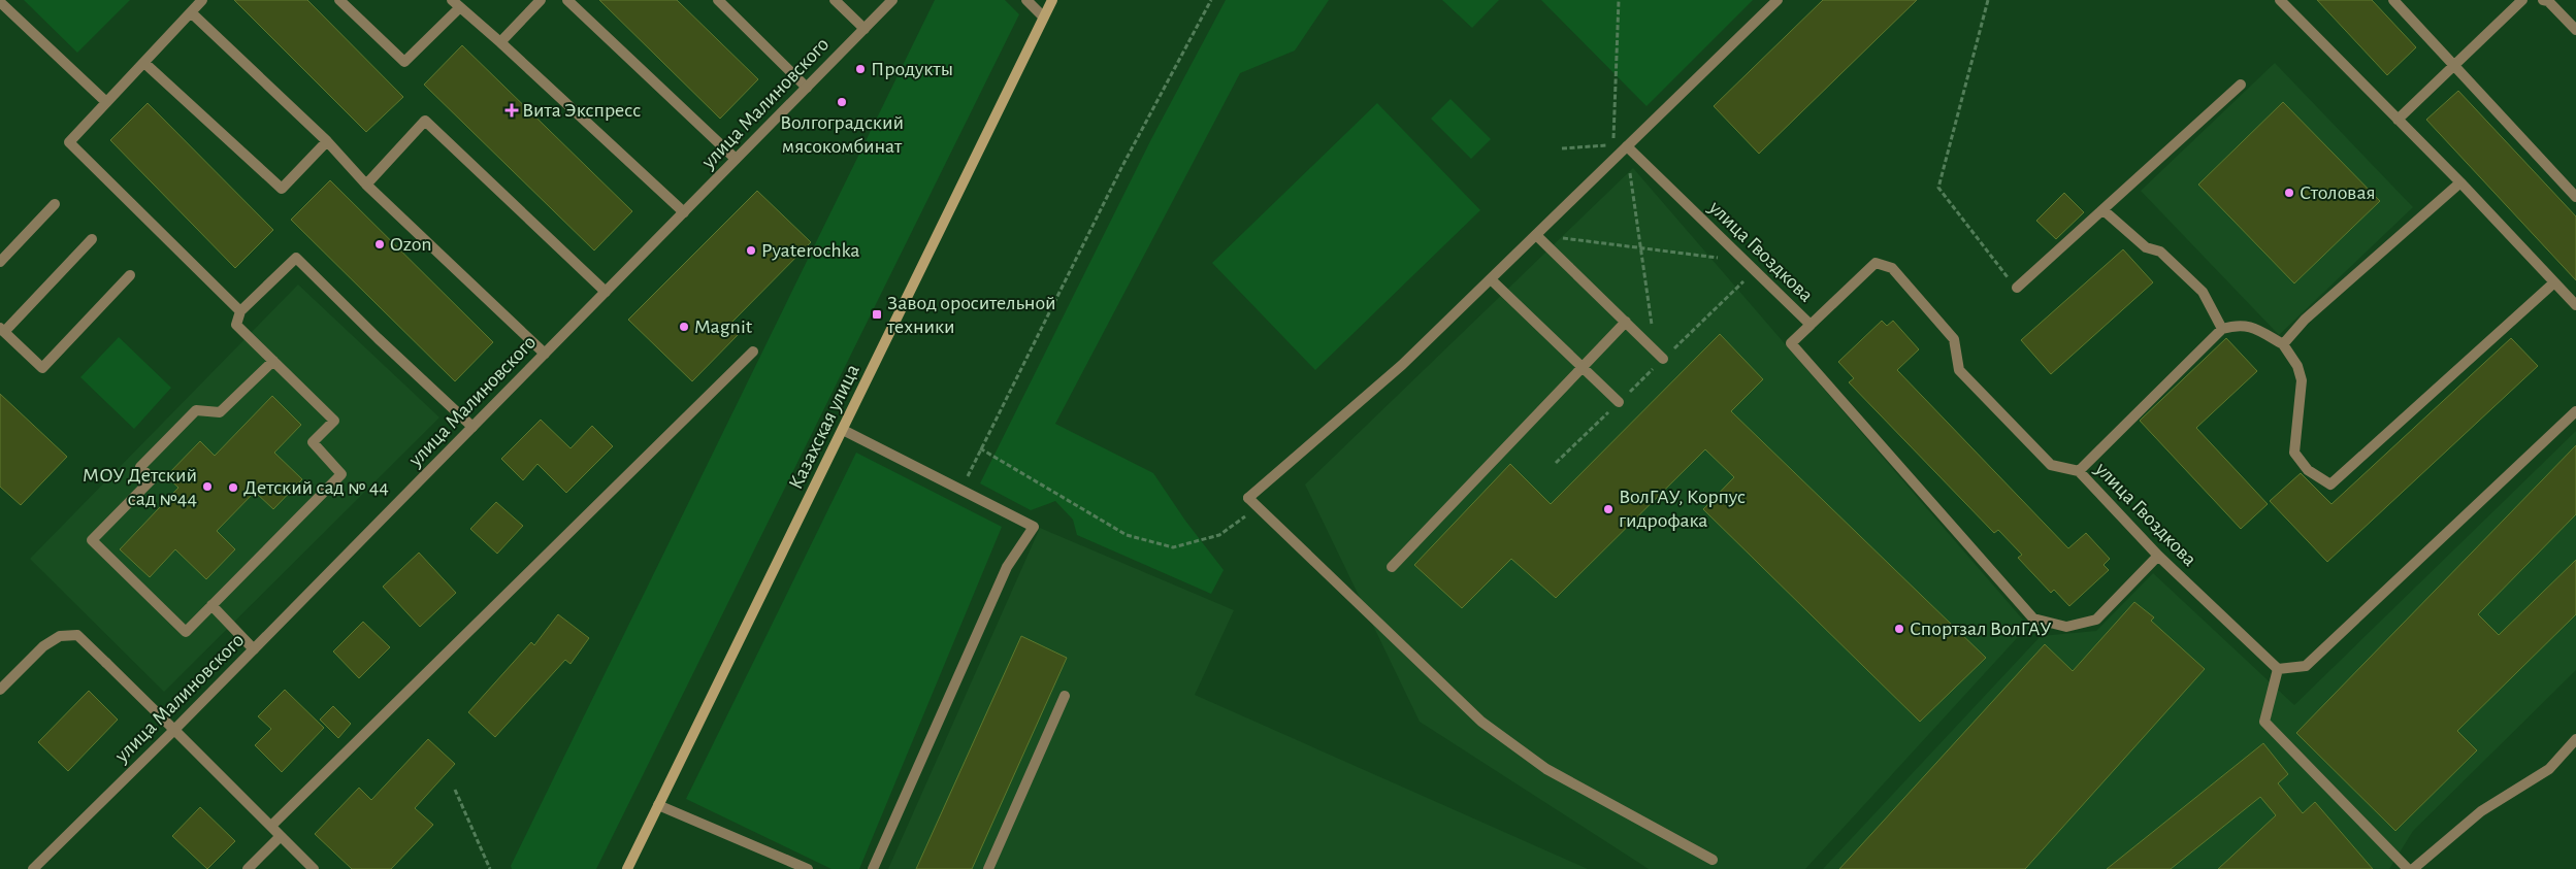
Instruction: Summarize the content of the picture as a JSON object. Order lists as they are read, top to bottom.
{
  "streets": {
    "main road": ["Казахская улица"],
    "street": ["улица Малиновского", "улица Гвоздкова"]
  },
  "places": {
    "other": [
      "Продукты",
      "Волгоградский мясокомбинат",
      "Столовая",
      "Ozon",
      "Pyaterochka",
      "Magnit",
      "МОУ Детский сад №44",
      "Детский сад № 44",
      "ВолГАУ, Корпус гидрофака",
      "Спортзал ВолГАУ"
    ],
    "health": ["Вита Экспресс"],
    "transit": ["Завод оросительной техники"]
  }
}
